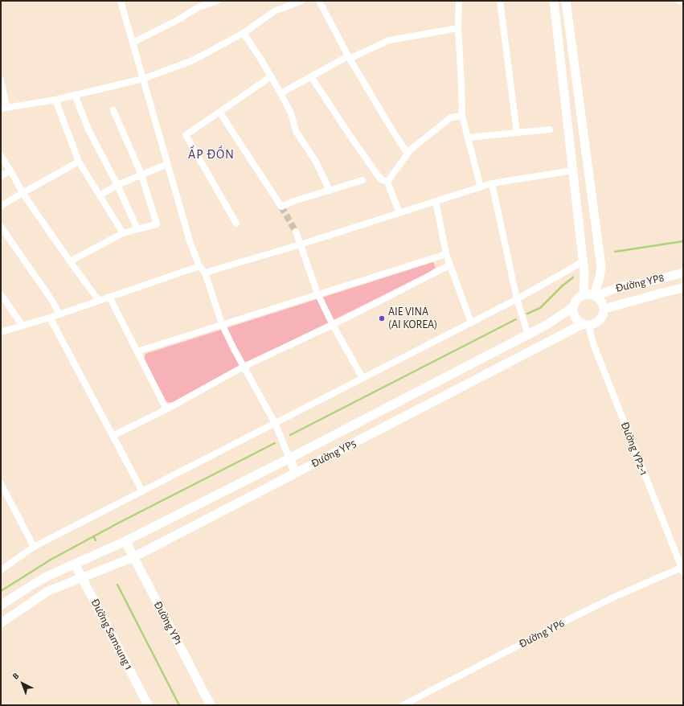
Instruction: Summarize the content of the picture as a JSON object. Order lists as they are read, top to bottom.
{
  "streets": {
    "main road": [
      "Đường YP8",
      "Đường YP5",
      "Đường YP1",
      "Đường Samsung 1"
    ],
    "street": ["Đường YP2-1", "Đường YP6"]
  },
  "crossings": [
    ["Đường YP8", "Đường YP2-1"],
    ["Đường YP8", "Đường YP5"],
    ["Đường YP2-1", "Đường YP5"],
    ["Đường YP2-1", "Đường YP6"],
    ["Đường YP5", "Đường YP1"],
    ["Đường YP5", "Đường Samsung 1"]
  ],
  "districts": ["ẤP ĐỒN"],
  "places": ["AIE VINA (AI KOREA)"],
  "north": "top left"
}
